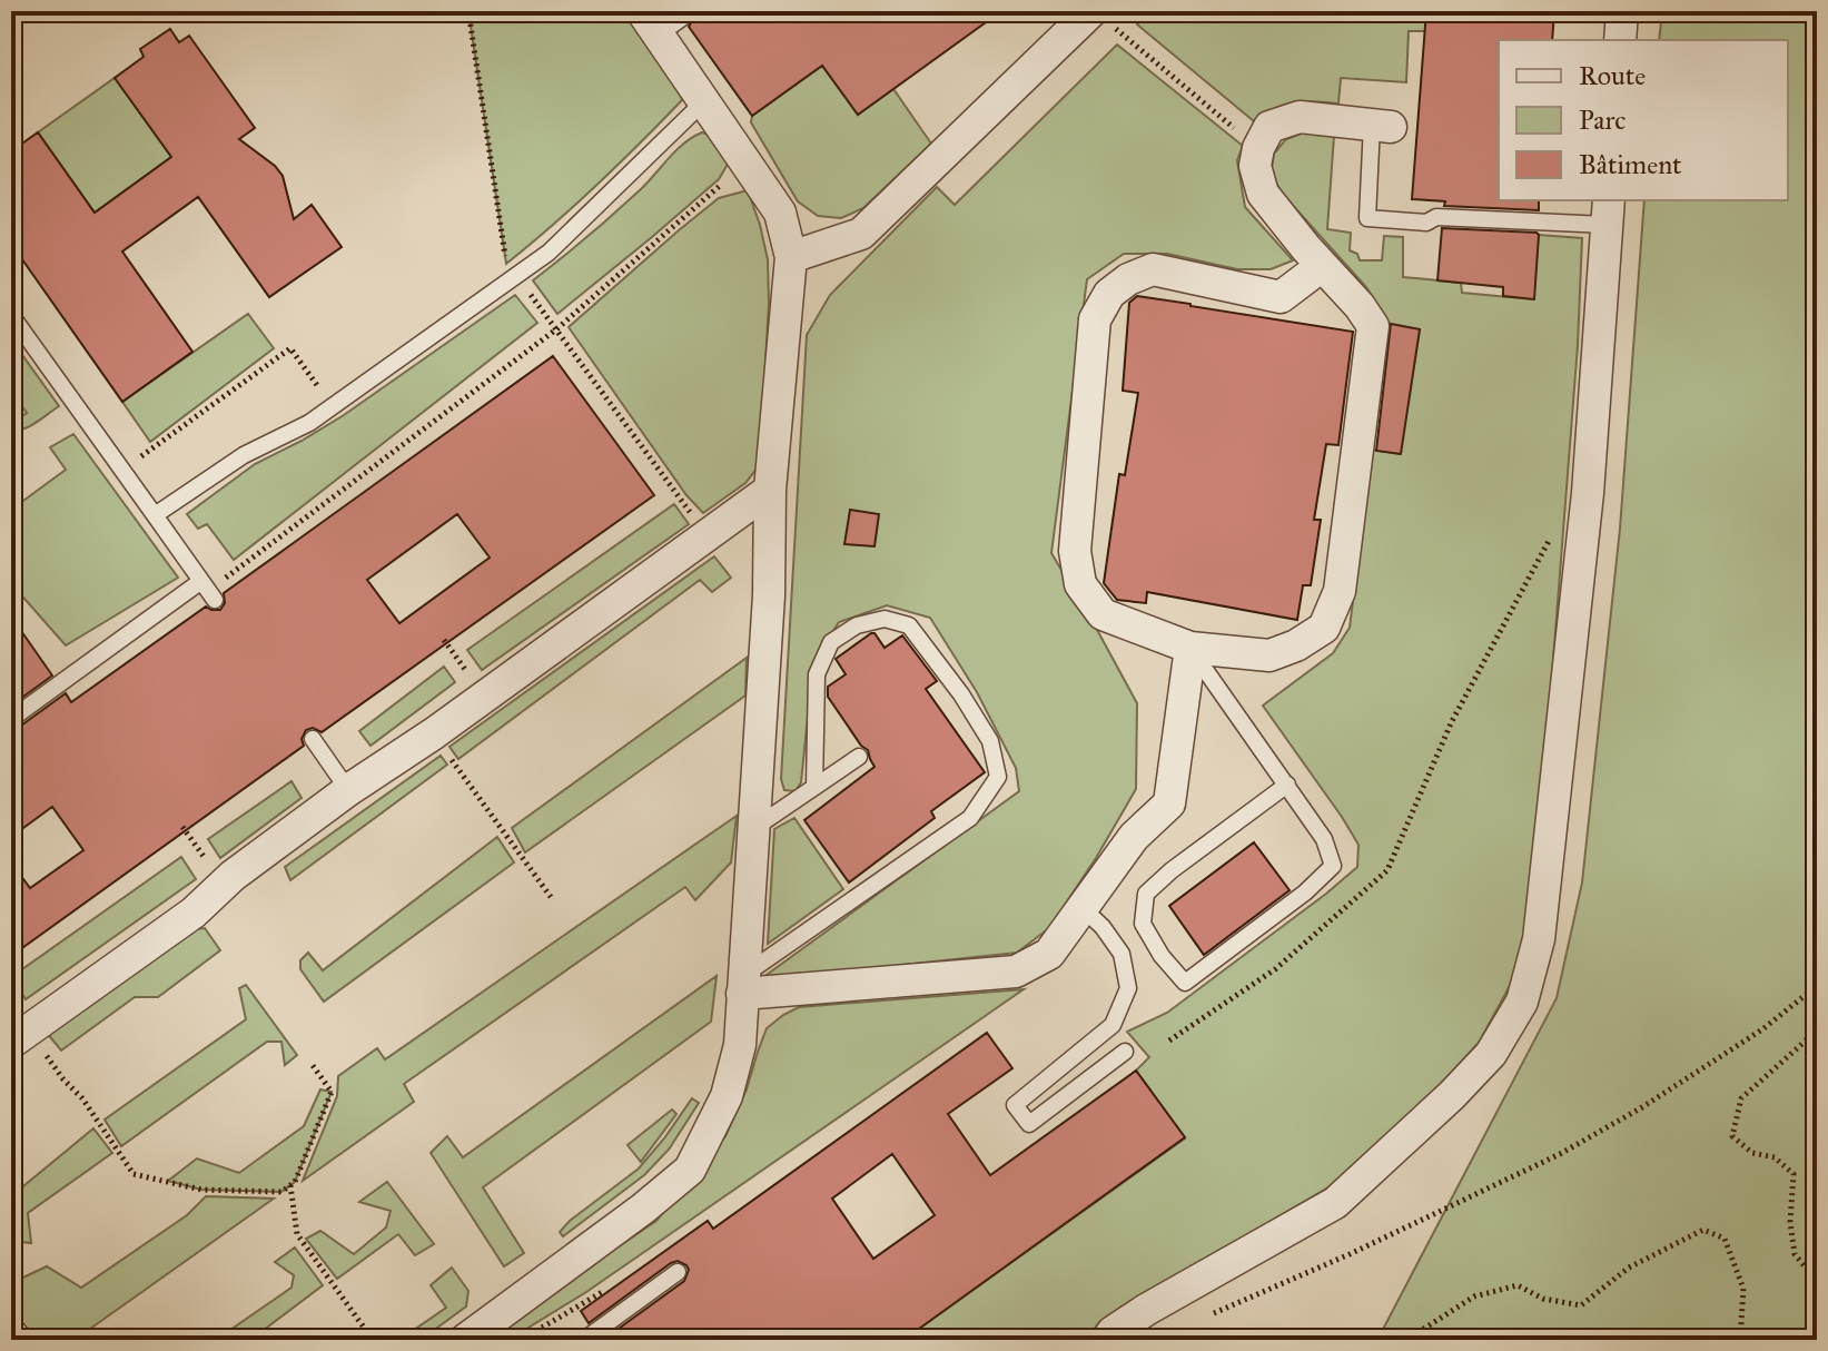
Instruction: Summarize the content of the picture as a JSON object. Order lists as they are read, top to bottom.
{
  "legend": ["Route", "Parc", "Bâtiment"]
}
